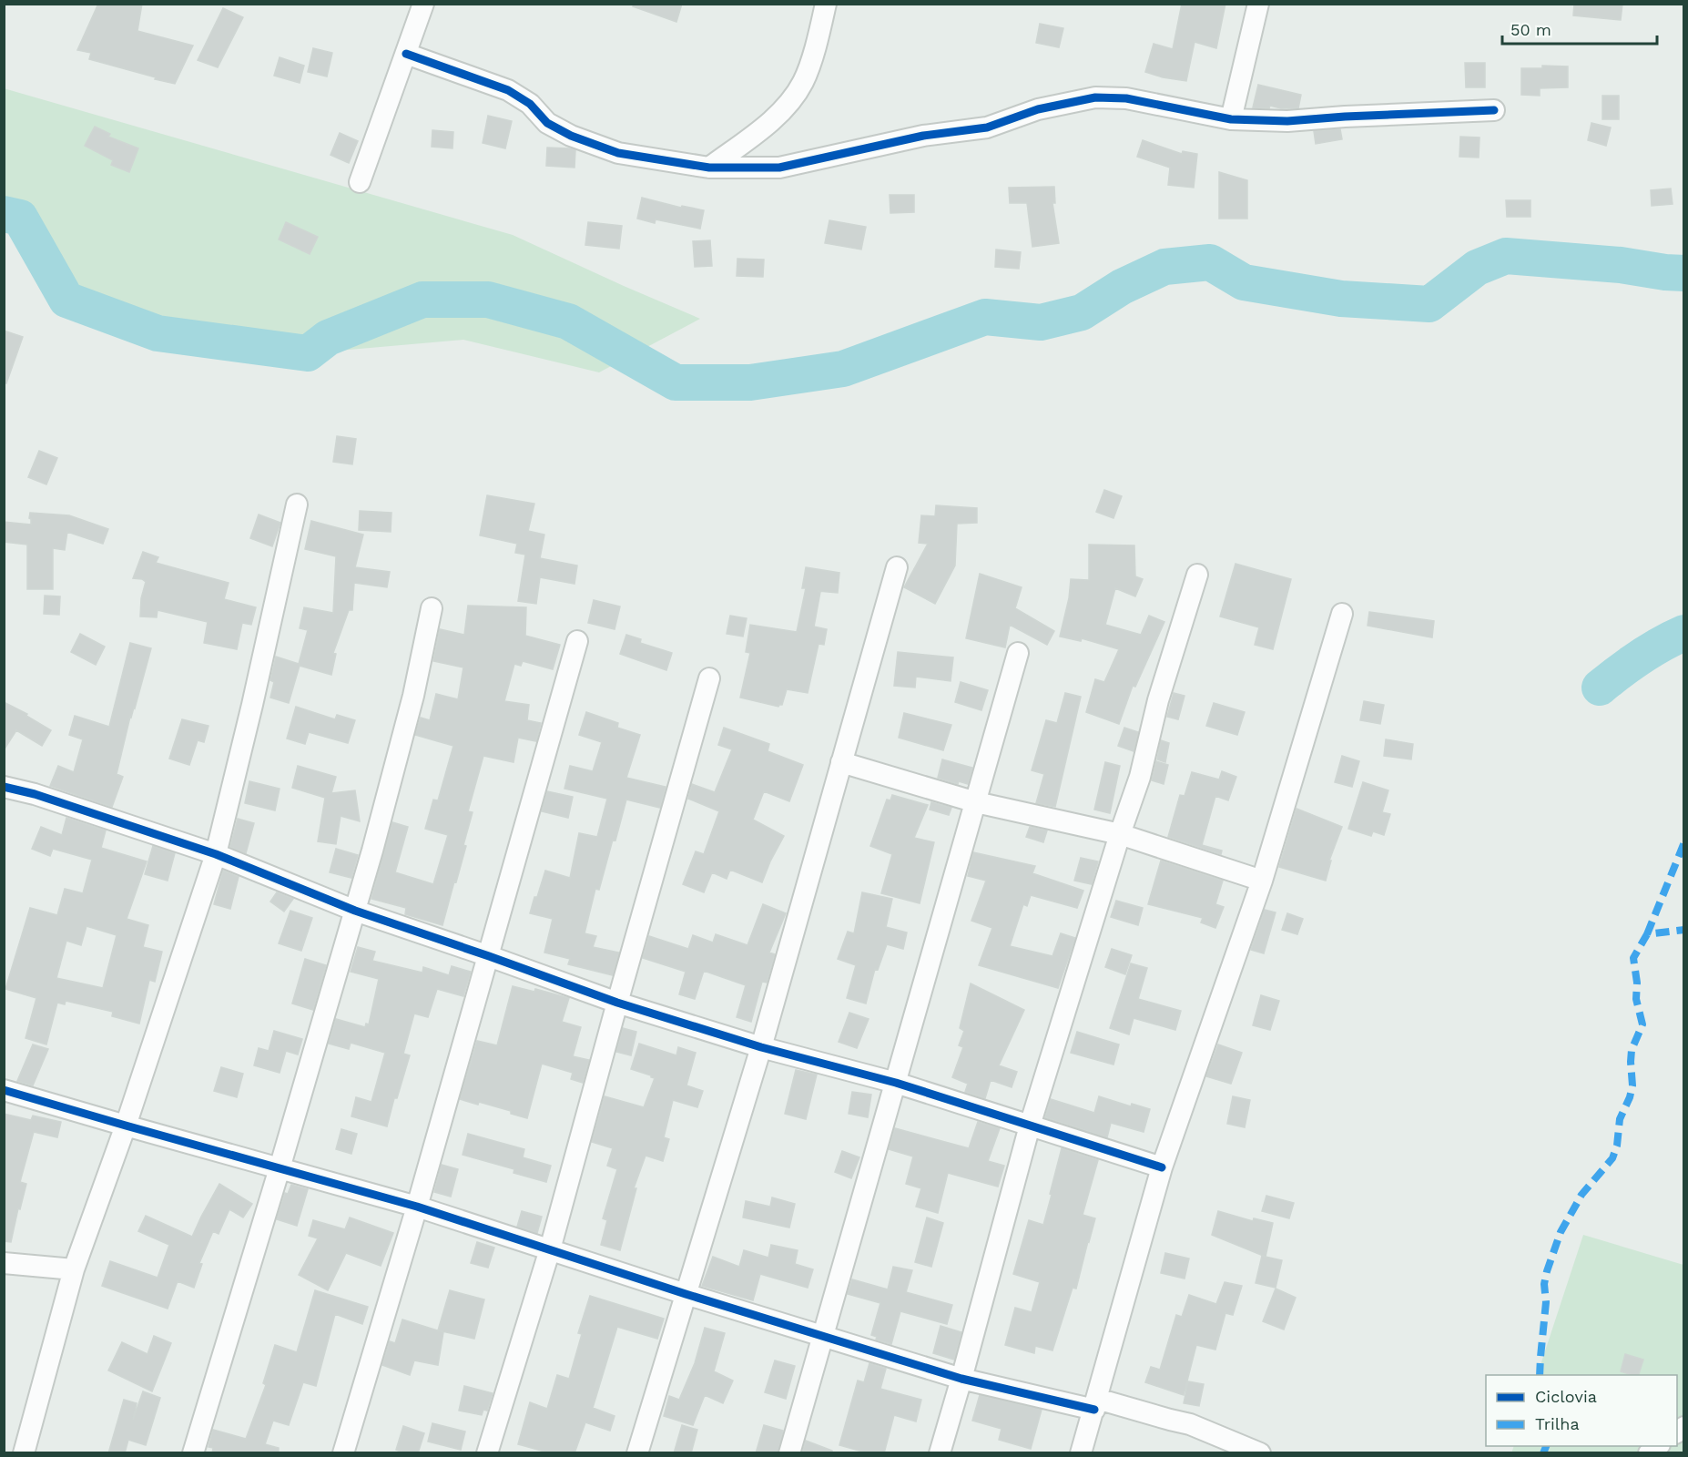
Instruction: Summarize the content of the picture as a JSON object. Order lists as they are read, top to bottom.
{
  "legend": ["Ciclovia", "Trilha"],
  "scale_bar": "50 m"
}
